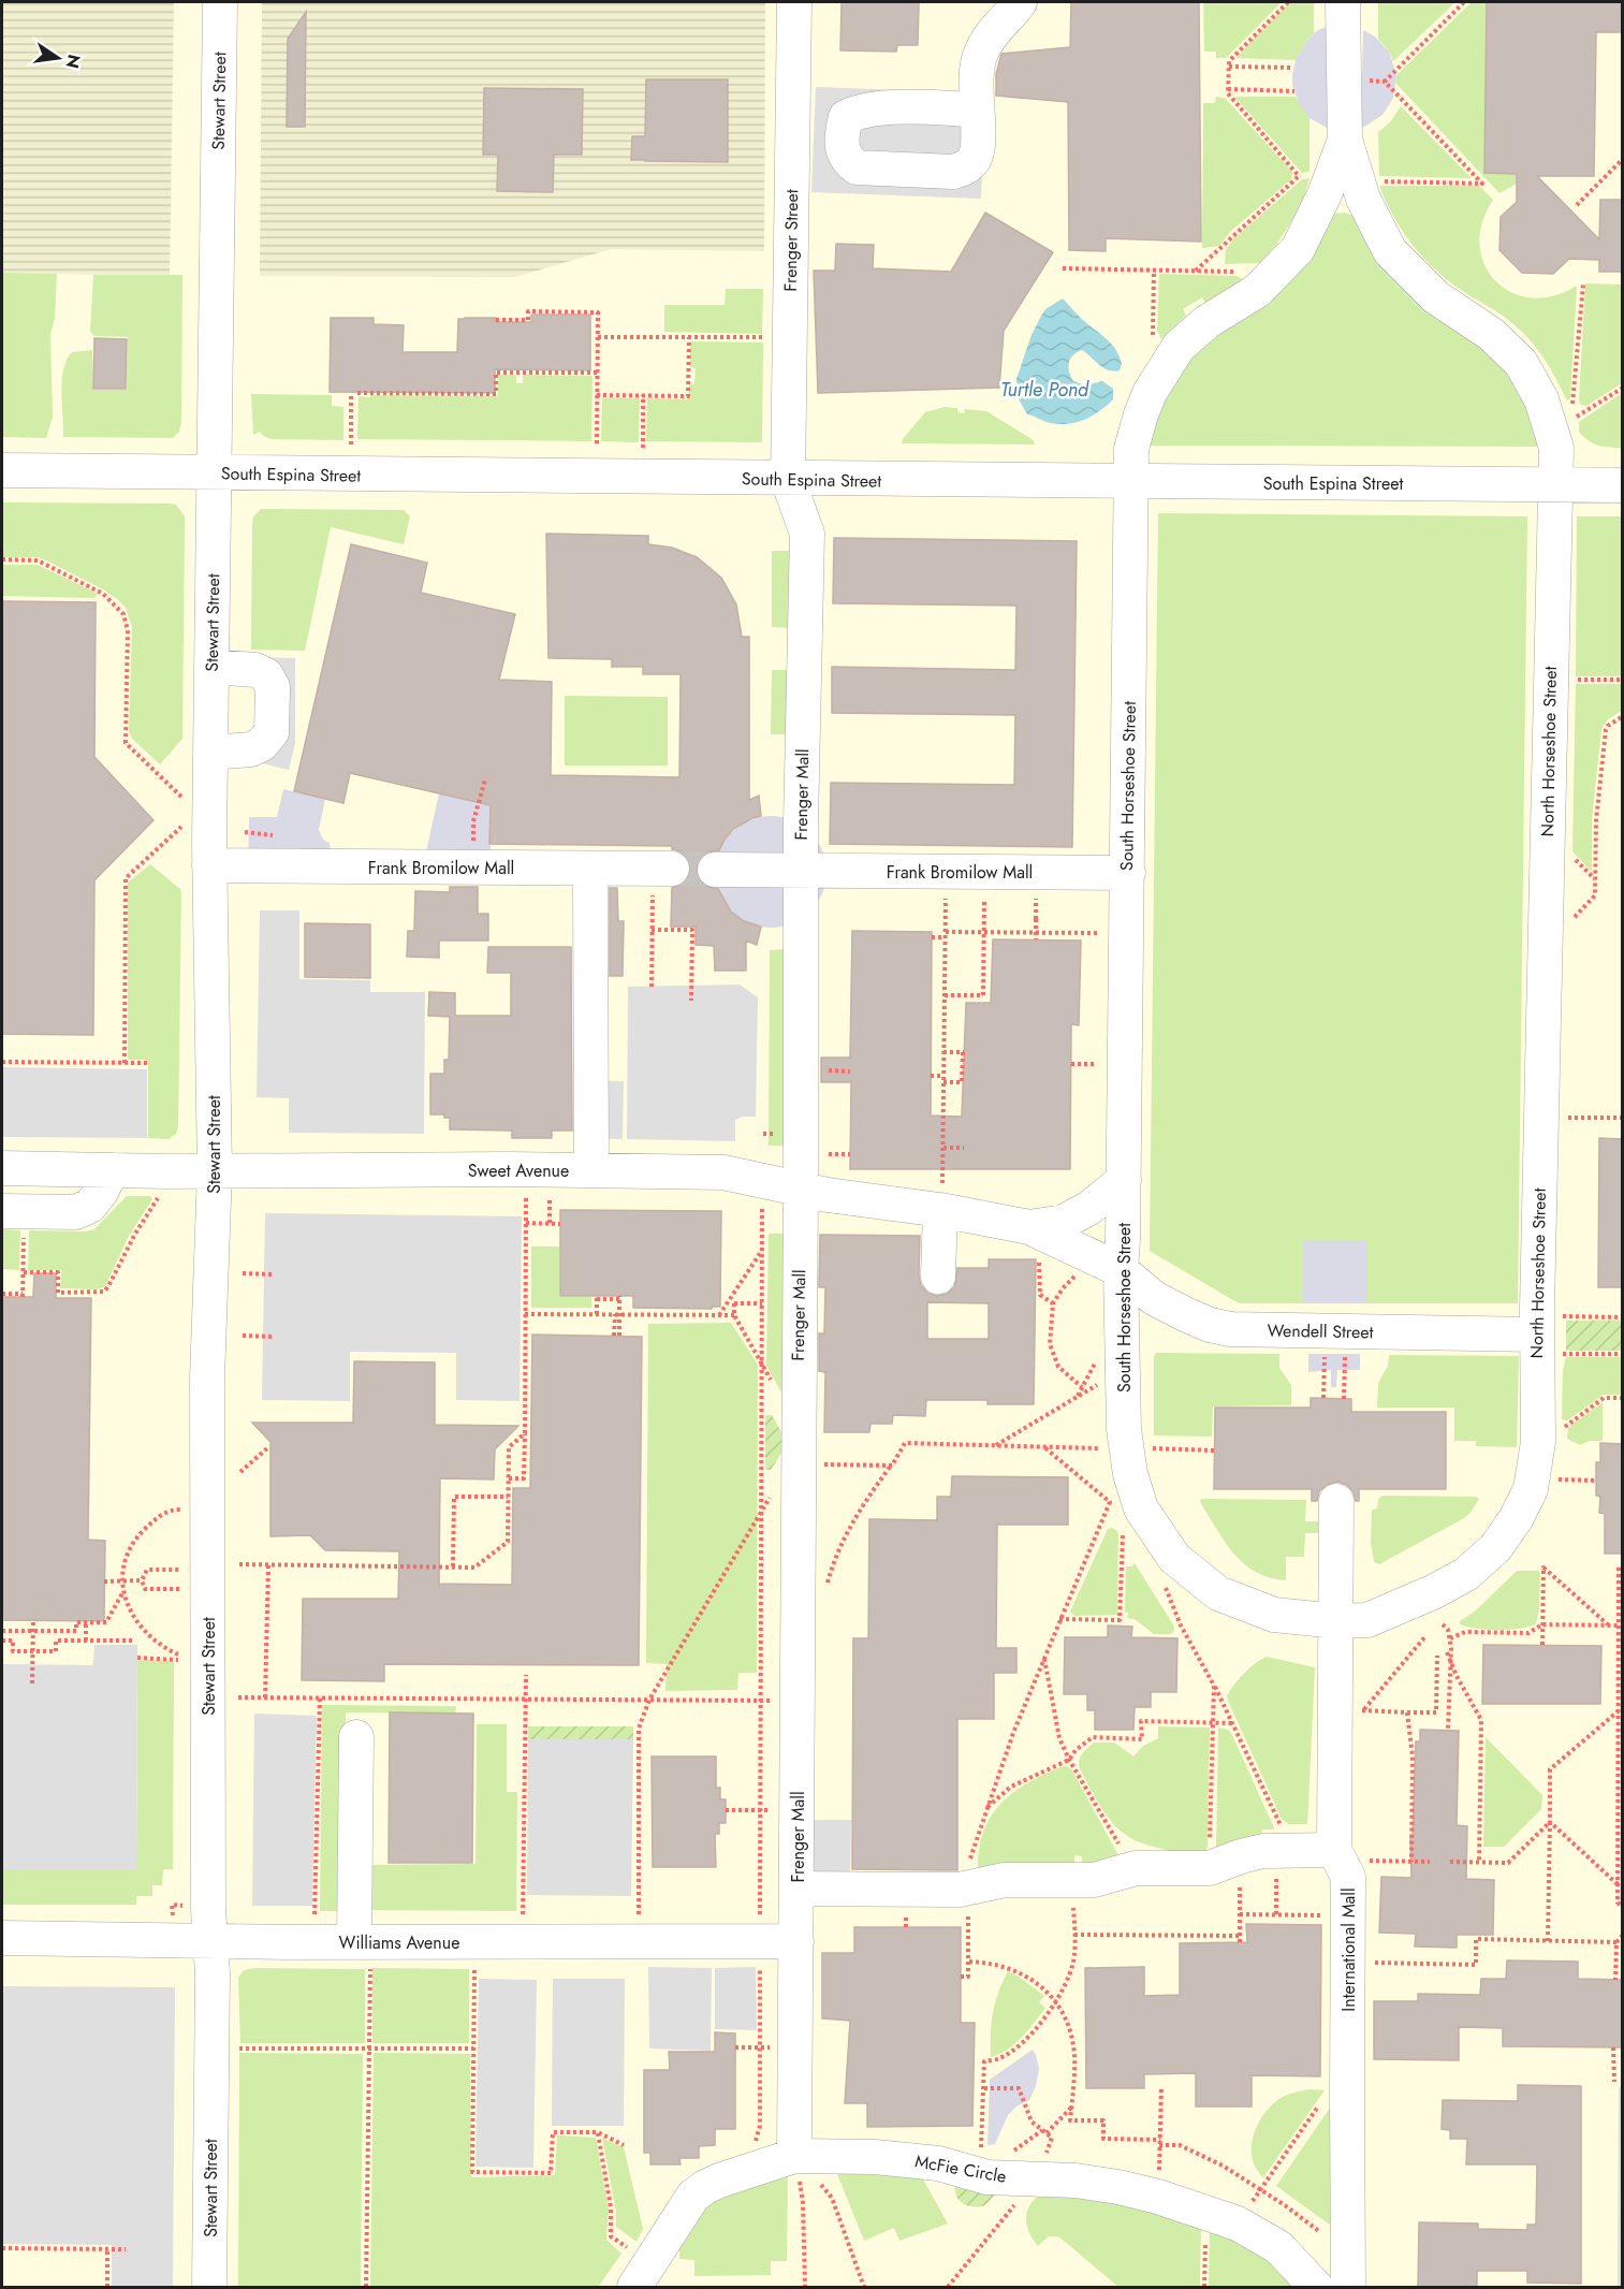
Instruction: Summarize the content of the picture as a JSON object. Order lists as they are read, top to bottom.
{
  "streets": {
    "street": [
      "Stewart Street",
      "Frenger Street",
      "South Espina Street",
      "North Horseshoe Street",
      "South Horseshoe Street",
      "Frenger Mall",
      "Frank Bromilow Mall",
      "Sweet Avenue",
      "Wendell Street",
      "Williams Avenue",
      "International Mall",
      "McFie Circle"
    ]
  },
  "crossings": [
    ["Stewart Street", "South Espina Street"],
    ["Stewart Street", "Frank Bromilow Mall"],
    ["Stewart Street", "Sweet Avenue"],
    ["Stewart Street", "Williams Avenue"],
    ["Frenger Street", "South Espina Street"],
    ["Frenger Street", "Frenger Mall"],
    ["South Espina Street", "North Horseshoe Street"],
    ["South Espina Street", "South Horseshoe Street"],
    ["South Espina Street", "Frenger Mall"],
    ["North Horseshoe Street", "South Horseshoe Street"],
    ["North Horseshoe Street", "Wendell Street"],
    ["North Horseshoe Street", "International Mall"],
    ["South Horseshoe Street", "Frank Bromilow Mall"],
    ["South Horseshoe Street", "Sweet Avenue"],
    ["South Horseshoe Street", "Wendell Street"],
    ["South Horseshoe Street", "International Mall"],
    ["Frenger Mall", "Frank Bromilow Mall"],
    ["Frenger Mall", "Sweet Avenue"],
    ["Frenger Mall", "Williams Avenue"],
    ["Frenger Mall", "McFie Circle"],
    ["Sweet Avenue", "Wendell Street"]
  ],
  "water": ["Turtle Pond"],
  "north": "right"
}
